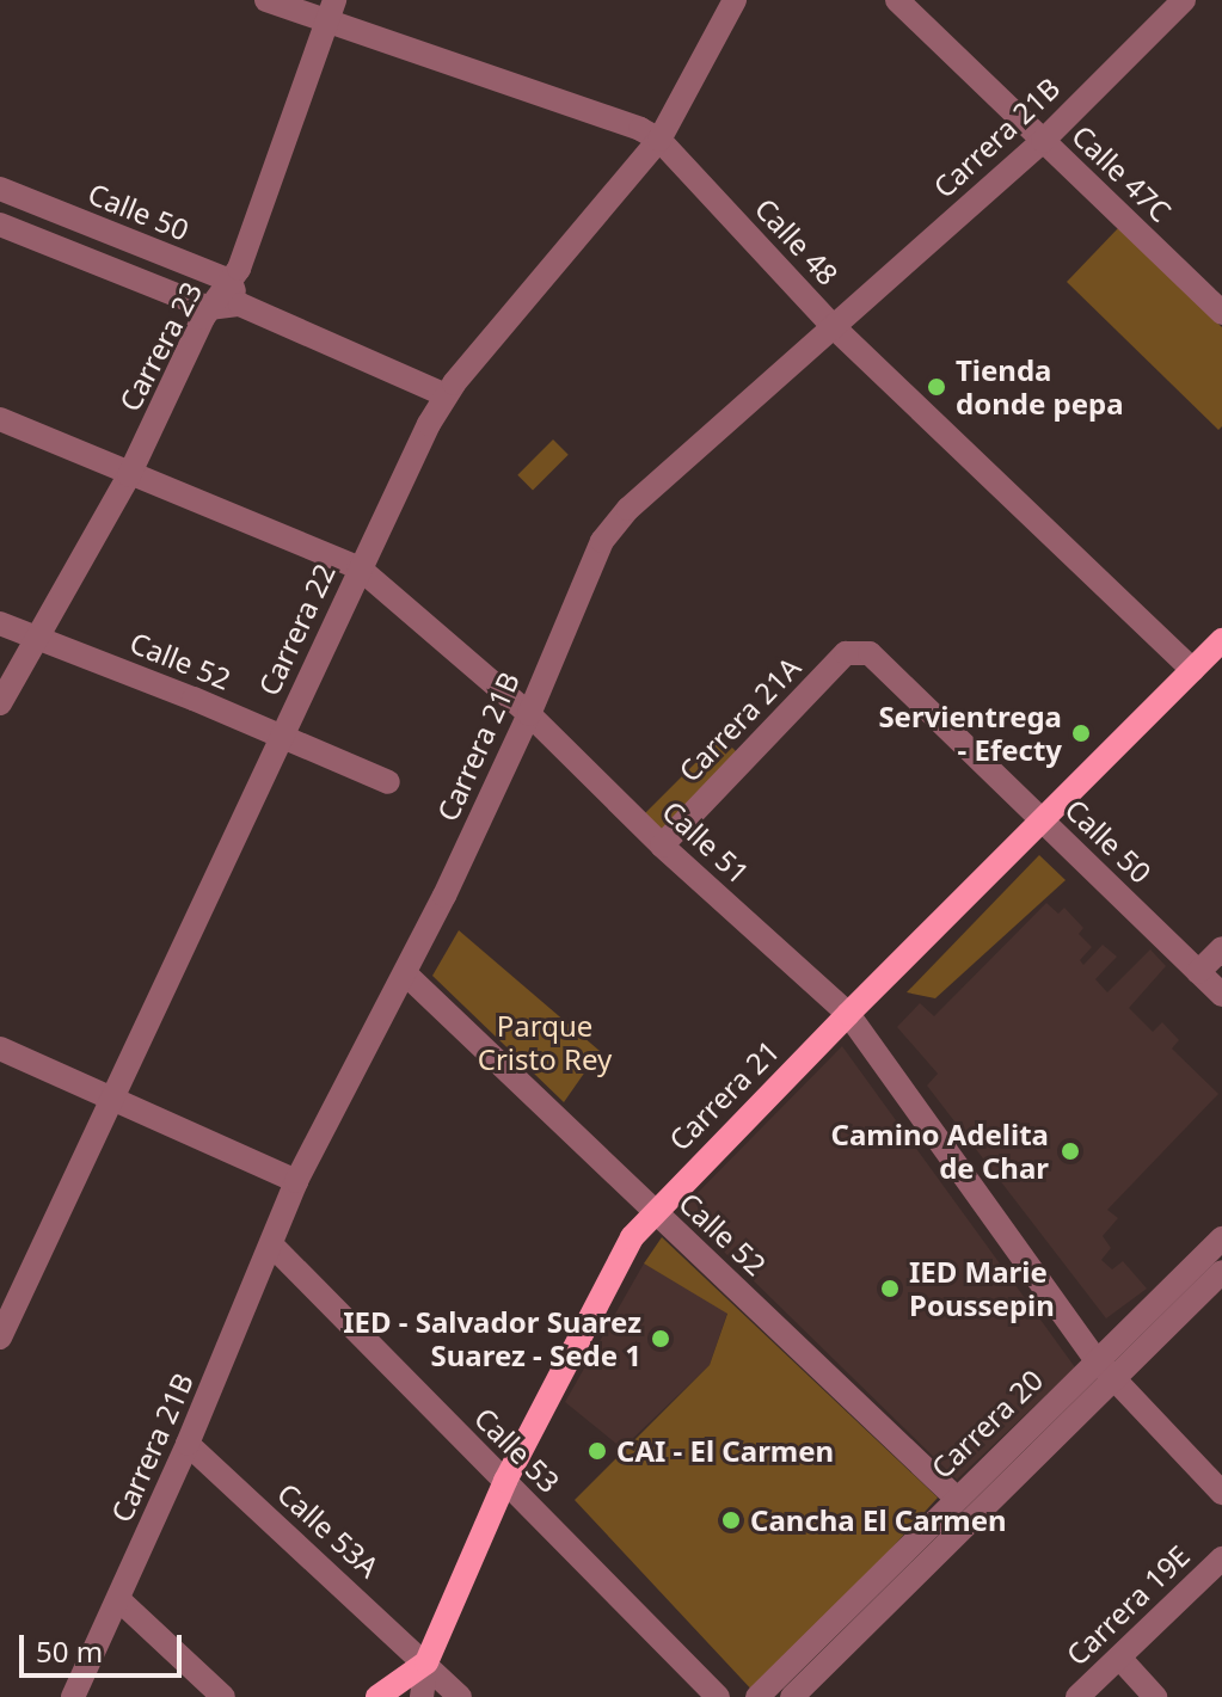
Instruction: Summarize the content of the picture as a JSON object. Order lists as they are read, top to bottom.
{
  "streets": {
    "main road": ["Carrera 21"],
    "street": [
      "Carrera 21B",
      "Calle 47C",
      "Calle 50",
      "Calle 48",
      "Carrera 23",
      "Carrera 22",
      "Calle 52",
      "Carrera 21A",
      "Calle 51",
      "Carrera 20",
      "Calle 53",
      "Calle 53A",
      "Carrera 19E"
    ]
  },
  "crossings": [
    ["Carrera 21B", "Calle 47C"],
    ["Carrera 21B", "Calle 48"],
    ["Carrera 21B", "Calle 52"],
    ["Carrera 21B", "Calle 51"],
    ["Carrera 21B", "Calle 53"],
    ["Carrera 21B", "Calle 53A"],
    ["Calle 50", "Carrera 23"],
    ["Calle 50", "Carrera 21A"],
    ["Calle 50", "Carrera 21"],
    ["Calle 48", "Carrera 23"],
    ["Calle 48", "Carrera 22"],
    ["Calle 48", "Carrera 21"],
    ["Carrera 23", "Calle 52"],
    ["Carrera 23", "Calle 51"],
    ["Carrera 22", "Calle 52"],
    ["Carrera 22", "Calle 51"],
    ["Calle 52", "Carrera 21"],
    ["Calle 52", "Carrera 20"],
    ["Carrera 21A", "Calle 51"],
    ["Calle 51", "Carrera 21"],
    ["Calle 51", "Carrera 20"],
    ["Carrera 21", "Calle 53"],
    ["Carrera 21", "Calle 53A"]
  ],
  "parks": ["Parque Cristo Rey"],
  "places": [
    "Tienda donde pepa",
    "Servientrega - Efecty",
    "Camino Adelita de Char",
    "IED Marie Poussepin",
    "IED - Salvador Suarez Suarez - Sede 1",
    "CAI - El Carmen",
    "Cancha El Carmen"
  ],
  "scale_bar": "50 m"
}
